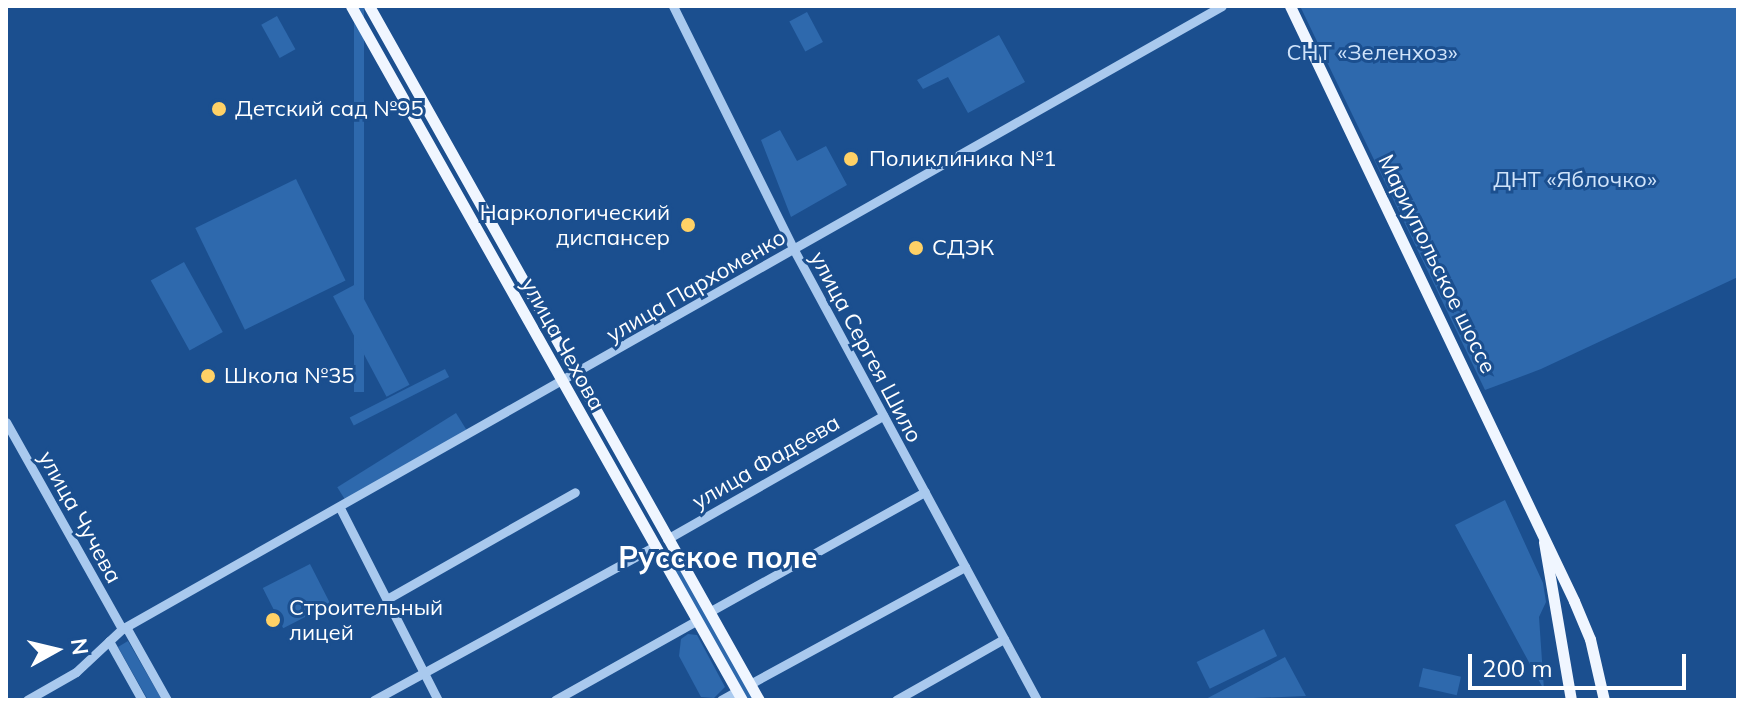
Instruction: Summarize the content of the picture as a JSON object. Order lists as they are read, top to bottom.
{
  "streets": {
    "main road": ["Мариупольское шоссе", "улица Чехова"],
    "street": [
      "улица Пархоменко",
      "улица Сергея Шило",
      "улица Фадеева",
      "улица Чучева"
    ]
  },
  "crossings": [
    ["улица Пархоменко", "улица Чехова"],
    ["улица Пархоменко", "улица Сергея Шило"],
    ["улица Пархоменко", "улица Чучева"],
    ["улица Чехова", "улица Фадеева"],
    ["улица Сергея Шило", "улица Фадеева"]
  ],
  "districts": ["Русское поле"],
  "parks": ["СНТ «Зеленхоз»", "ДНТ «Яблочко»"],
  "places": [
    "Детский сад №95",
    "Поликлиника №1",
    "Наркологический диспансер",
    "СДЭК",
    "Школа №35",
    "Строительный лицей"
  ],
  "scale_bar": "200 m",
  "north": "right"
}
